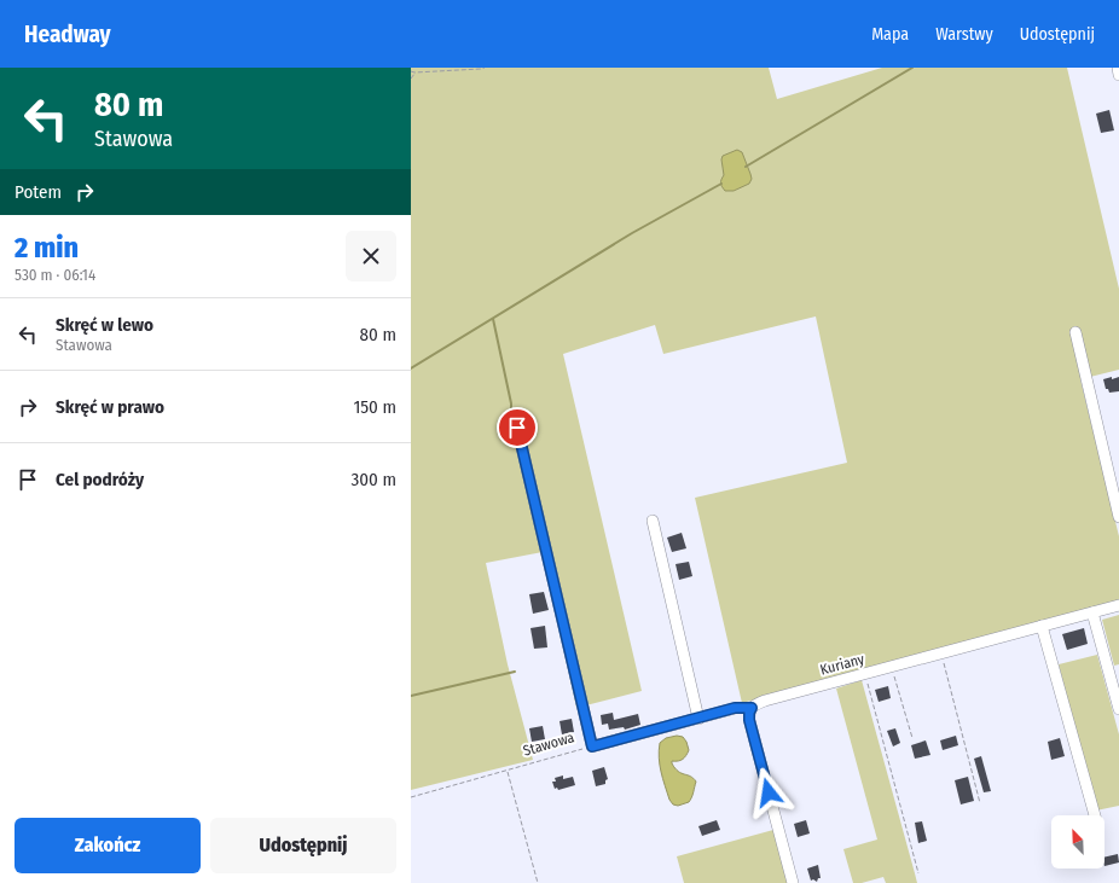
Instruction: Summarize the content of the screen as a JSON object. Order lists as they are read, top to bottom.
{
  "streets": {
    "street": ["Kuriany", "Stawowa"]
  },
  "crossings": [
    ["Kuriany", "Stawowa"]
  ],
  "north": "top left",
  "page": {
    "header": "Headway",
    "nav": ["Mapa", "Warstwy", "Udostępnij"],
    "turn": ["80 m", "Stawowa"],
    "then": "Potem",
    "heading": ["2 min", "530 m · 06:14"],
    "list": [
      {
        "name": "Skręć w lewo",
        "note": "Stawowa",
        "value": "80 m"
      },
      {
        "name": "Skręć w prawo",
        "value": "150 m"
      },
      {
        "name": "Cel podróży",
        "value": "300 m"
      }
    ],
    "buttons": ["Zakończ", "Udostępnij"]
  }
}
